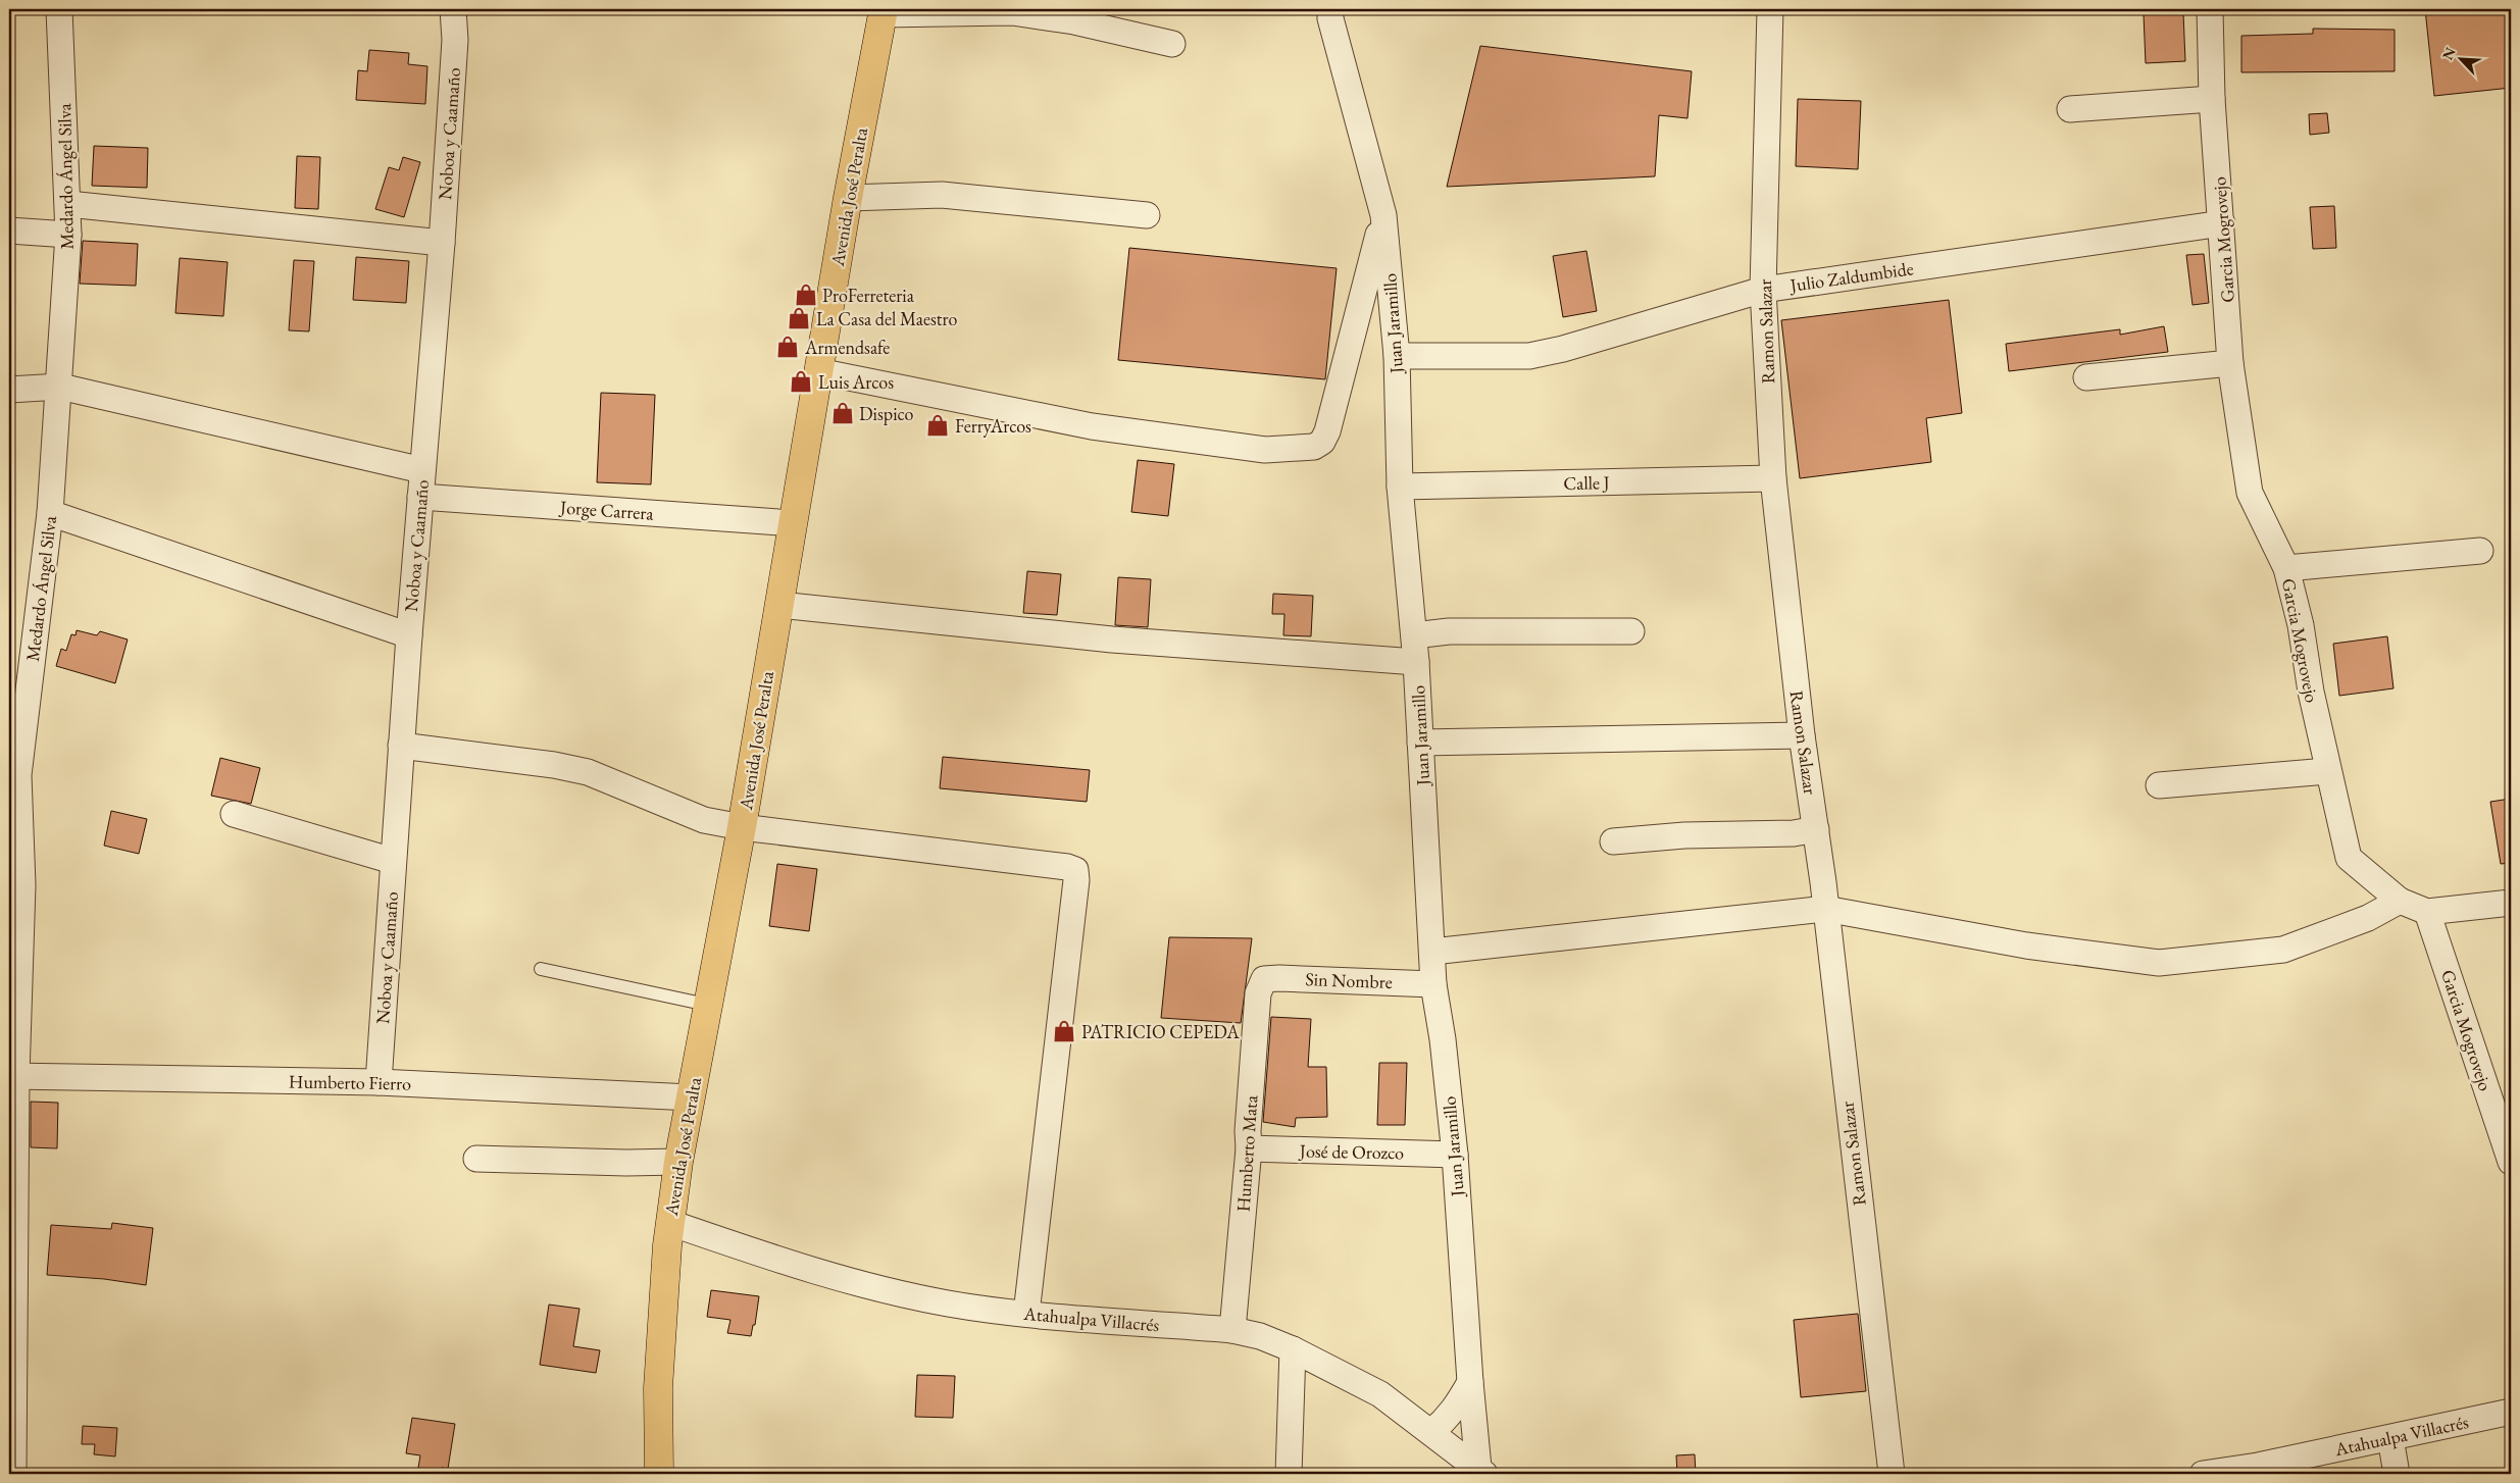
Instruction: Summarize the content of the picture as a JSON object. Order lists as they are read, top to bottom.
{
  "streets": {
    "highway": ["Avenida José Peralta"],
    "street": [
      "Noboa y Caamaño",
      "Medardo Ángel Silva",
      "Garcia Mogrovejo",
      "Julio Zaldumbide",
      "Juan Jaramillo",
      "Ramon Salazar",
      "Calle J",
      "Jorge Carrera",
      "Sin Nombre",
      "Humberto Fierro",
      "José de Orozco",
      "Humberto Mata",
      "Atahualpa Villacrés"
    ]
  },
  "crossings": [
    ["Noboa y Caamaño", "Jorge Carrera"],
    ["Noboa y Caamaño", "Humberto Fierro"],
    ["Medardo Ángel Silva", "Humberto Fierro"],
    ["Avenida José Peralta", "Jorge Carrera"],
    ["Avenida José Peralta", "Humberto Fierro"],
    ["Avenida José Peralta", "Atahualpa Villacrés"],
    ["Garcia Mogrovejo", "Julio Zaldumbide"],
    ["Julio Zaldumbide", "Juan Jaramillo"],
    ["Julio Zaldumbide", "Ramon Salazar"],
    ["Juan Jaramillo", "Calle J"],
    ["Juan Jaramillo", "Sin Nombre"],
    ["Juan Jaramillo", "José de Orozco"],
    ["Juan Jaramillo", "Atahualpa Villacrés"],
    ["Ramon Salazar", "Calle J"],
    ["Sin Nombre", "Humberto Mata"],
    ["José de Orozco", "Humberto Mata"],
    ["Humberto Mata", "Atahualpa Villacrés"]
  ],
  "places": {
    "shop": [
      "ProFerreteria",
      "La Casa del Maestro",
      "Armendsafe",
      "Luis Arcos",
      "Dispico",
      "FerryArcos",
      "PATRICIO CEPEDA"
    ]
  },
  "north": "top left"
}
